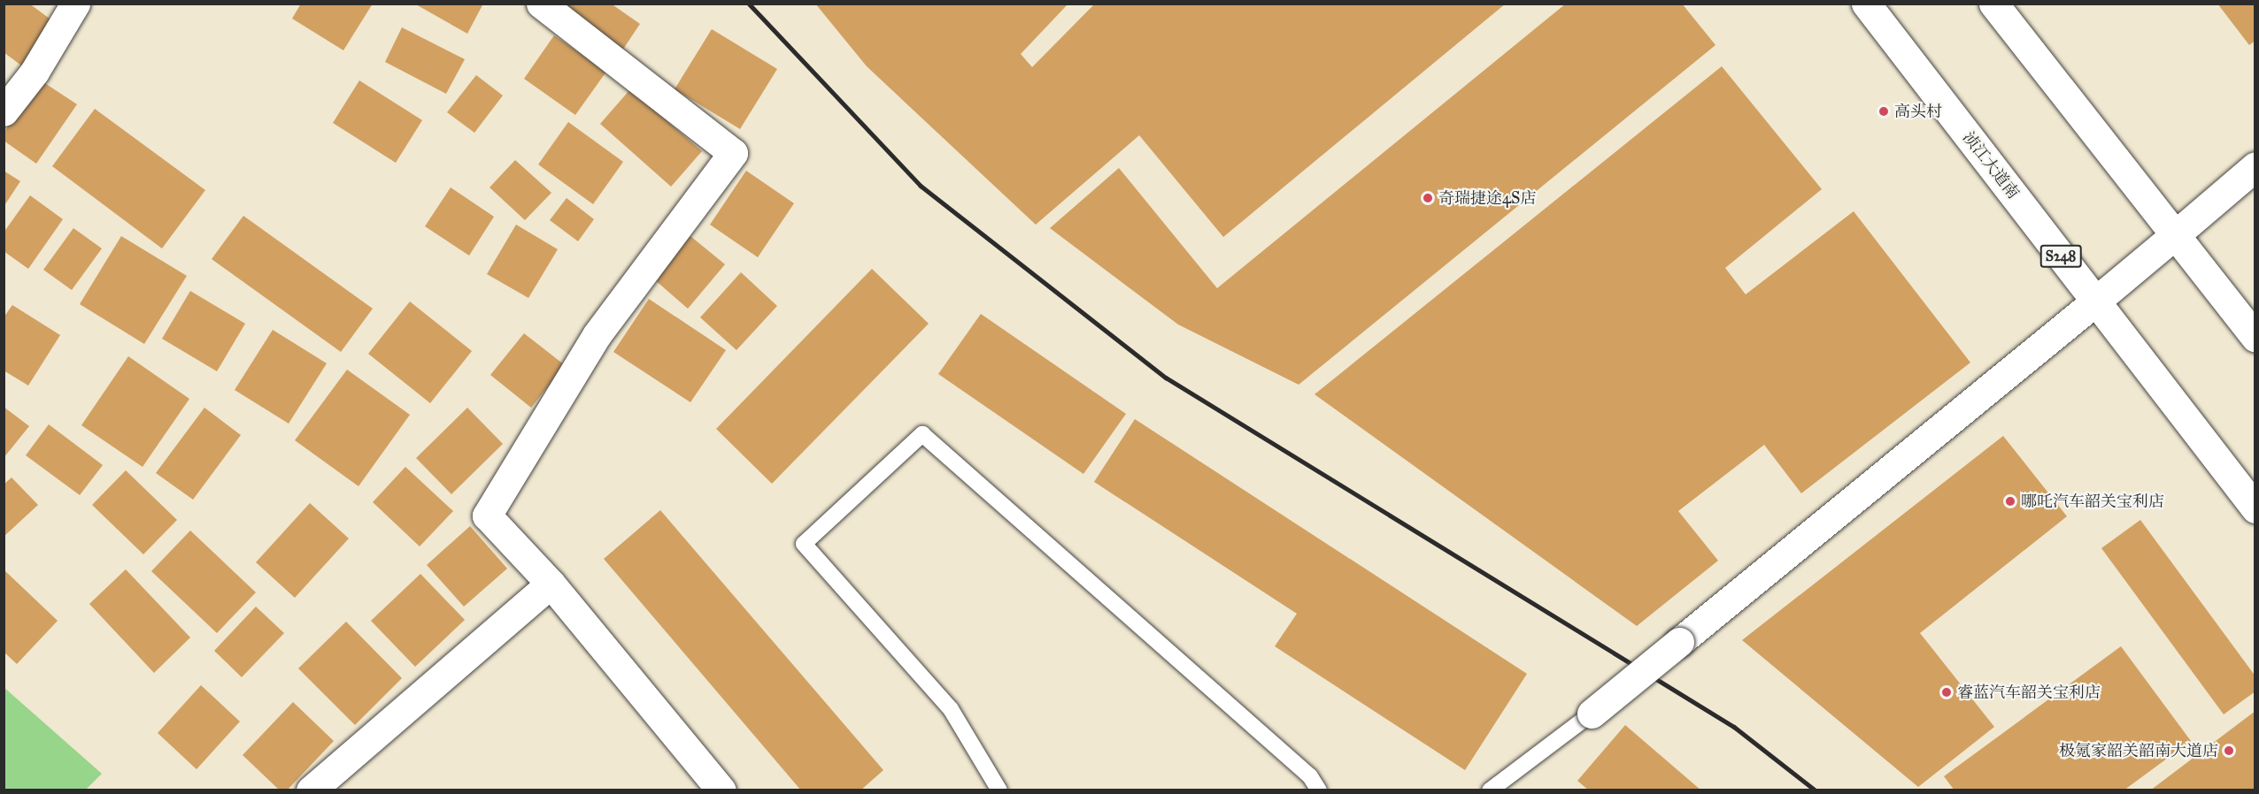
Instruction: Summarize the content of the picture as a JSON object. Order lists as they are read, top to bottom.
{
  "streets": {
    "street": ["浈江大道南", "S248"]
  },
  "places": [
    "高头村",
    "奇瑞捷途4S店",
    "哪吒汽车韶关宝利店",
    "睿蓝汽车韶关宝利店",
    "极氪家韶关韶南大道店"
  ]
}
